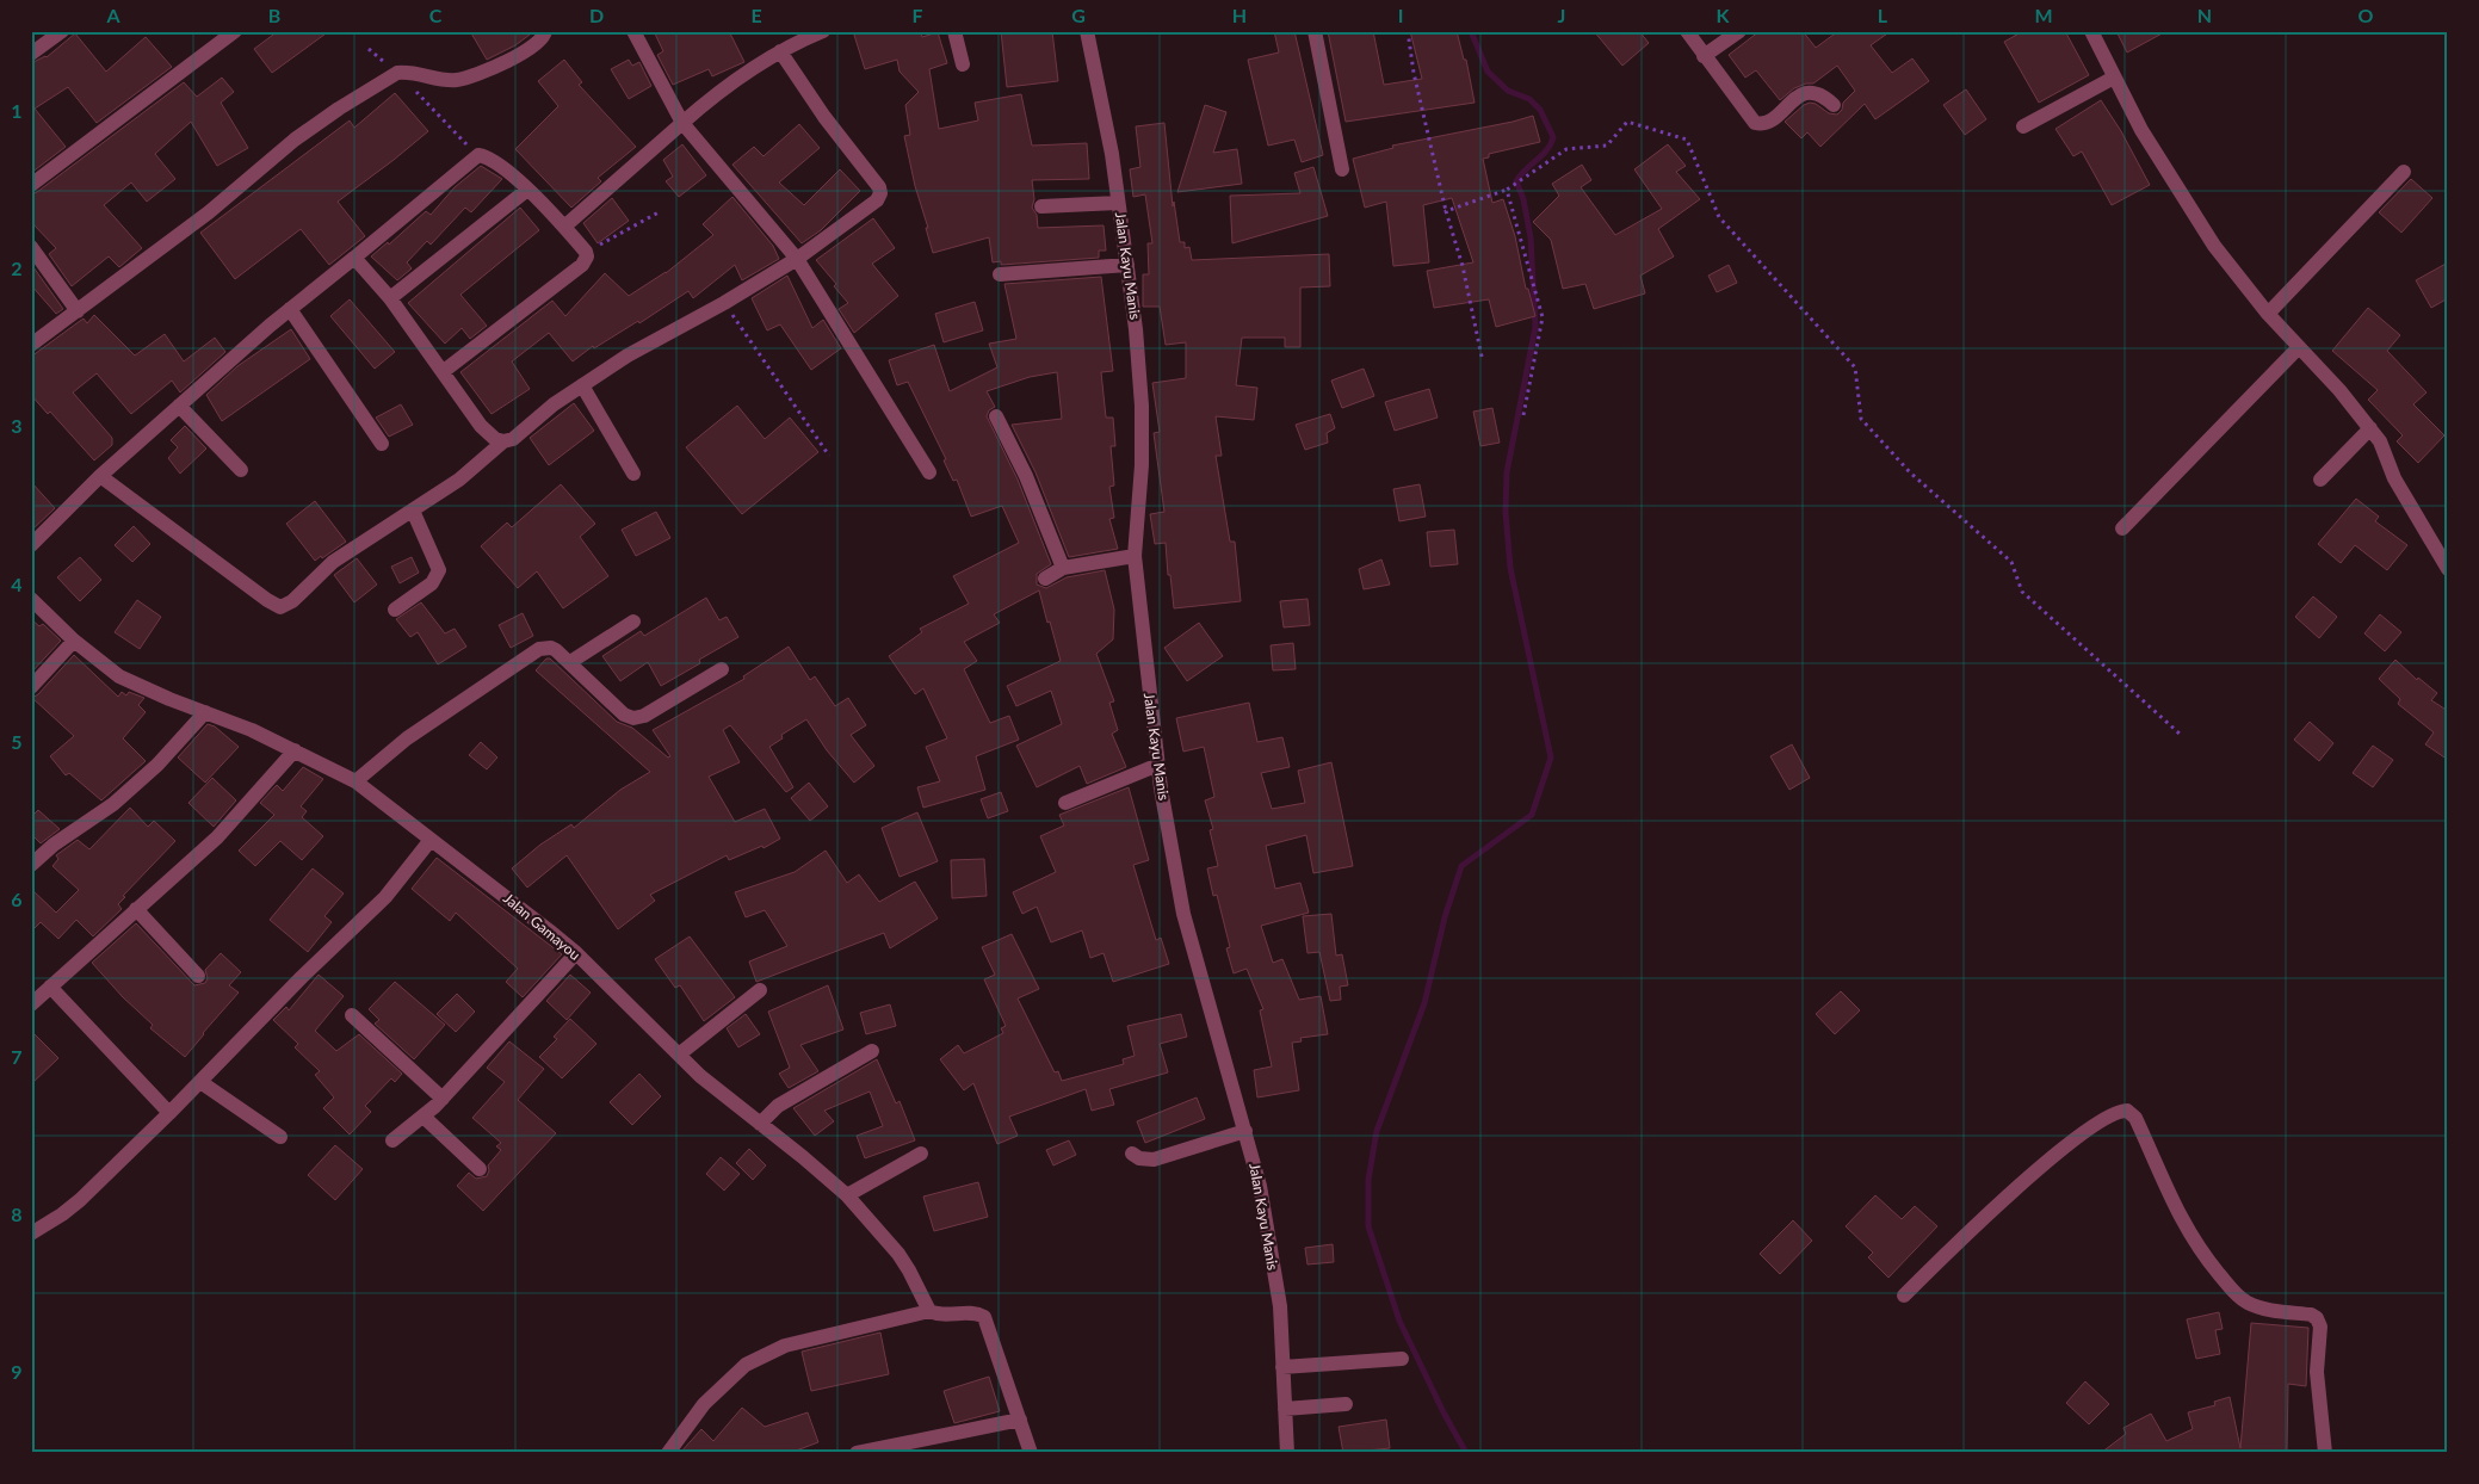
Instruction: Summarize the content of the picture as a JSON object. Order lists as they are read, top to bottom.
{
  "streets": {
    "street": ["Jalan Kayu Manis", "Jalan Gamayou"]
  },
  "grid": {
    "columns": [
      "A",
      "B",
      "C",
      "D",
      "E",
      "F",
      "G",
      "H",
      "I",
      "J",
      "K",
      "L",
      "M",
      "N",
      "O"
    ],
    "rows": [
      "1",
      "2",
      "3",
      "4",
      "5",
      "6",
      "7",
      "8",
      "9"
    ]
  }
}
